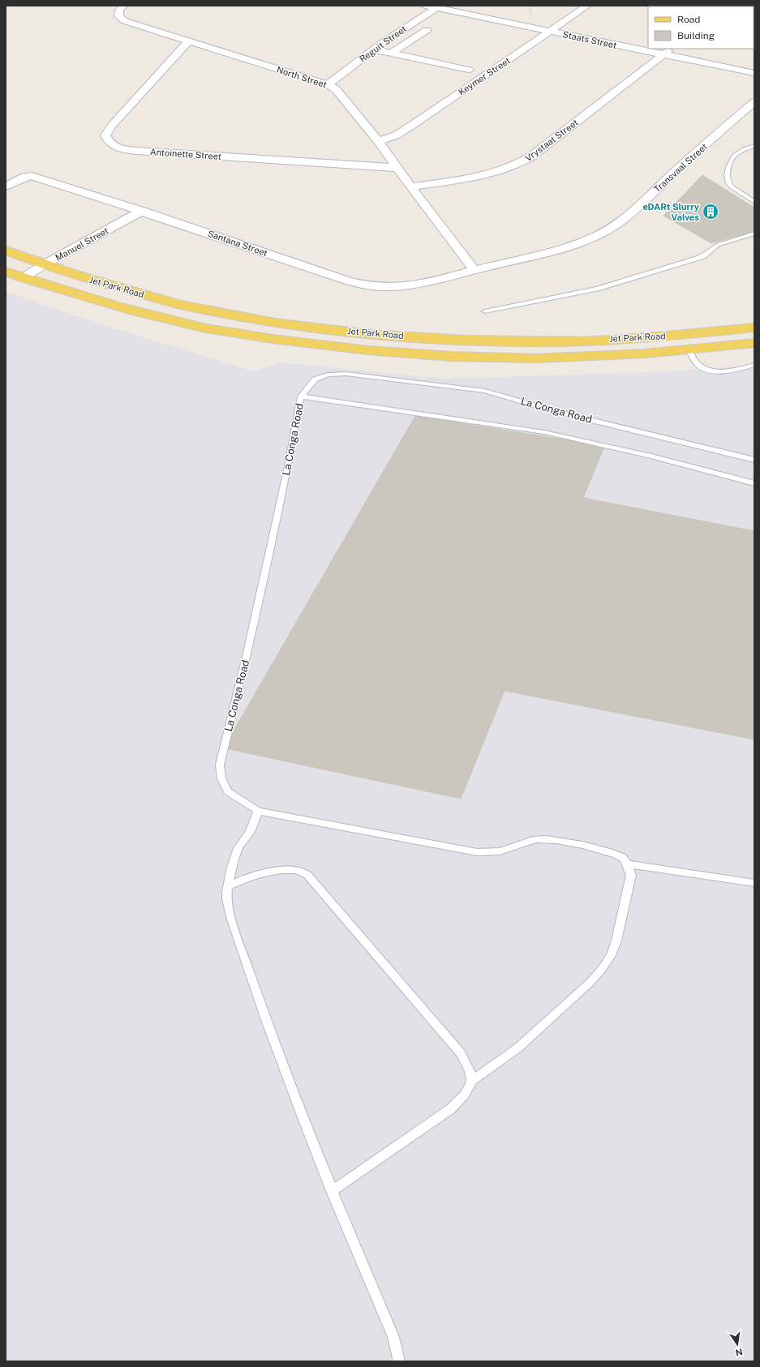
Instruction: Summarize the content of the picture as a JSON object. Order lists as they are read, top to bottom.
{
  "streets": {
    "main road": ["Jet Park Road"],
    "street": [
      "Staats Street",
      "Reguit Street",
      "Keymer Street",
      "North Street",
      "Vrystaat Street",
      "Antoinette Street",
      "Transvaal Street",
      "Santana Street",
      "Manuel Street"
    ],
    "lane": ["La Conga Road"]
  },
  "crossings": [
    ["Staats Street", "Reguit Street"],
    ["Staats Street", "Keymer Street"],
    ["Staats Street", "Vrystaat Street"],
    ["Reguit Street", "North Street"],
    ["Keymer Street", "North Street"],
    ["North Street", "Vrystaat Street"],
    ["North Street", "Antoinette Street"],
    ["North Street", "Transvaal Street"],
    ["North Street", "Santana Street"],
    ["Transvaal Street", "Santana Street"],
    ["Santana Street", "Manuel Street"],
    ["Manuel Street", "Jet Park Road"]
  ],
  "places": {
    "building": ["eDARt Slurry Valves"]
  },
  "legend": ["Road", "Building"],
  "north": "bottom"
}
